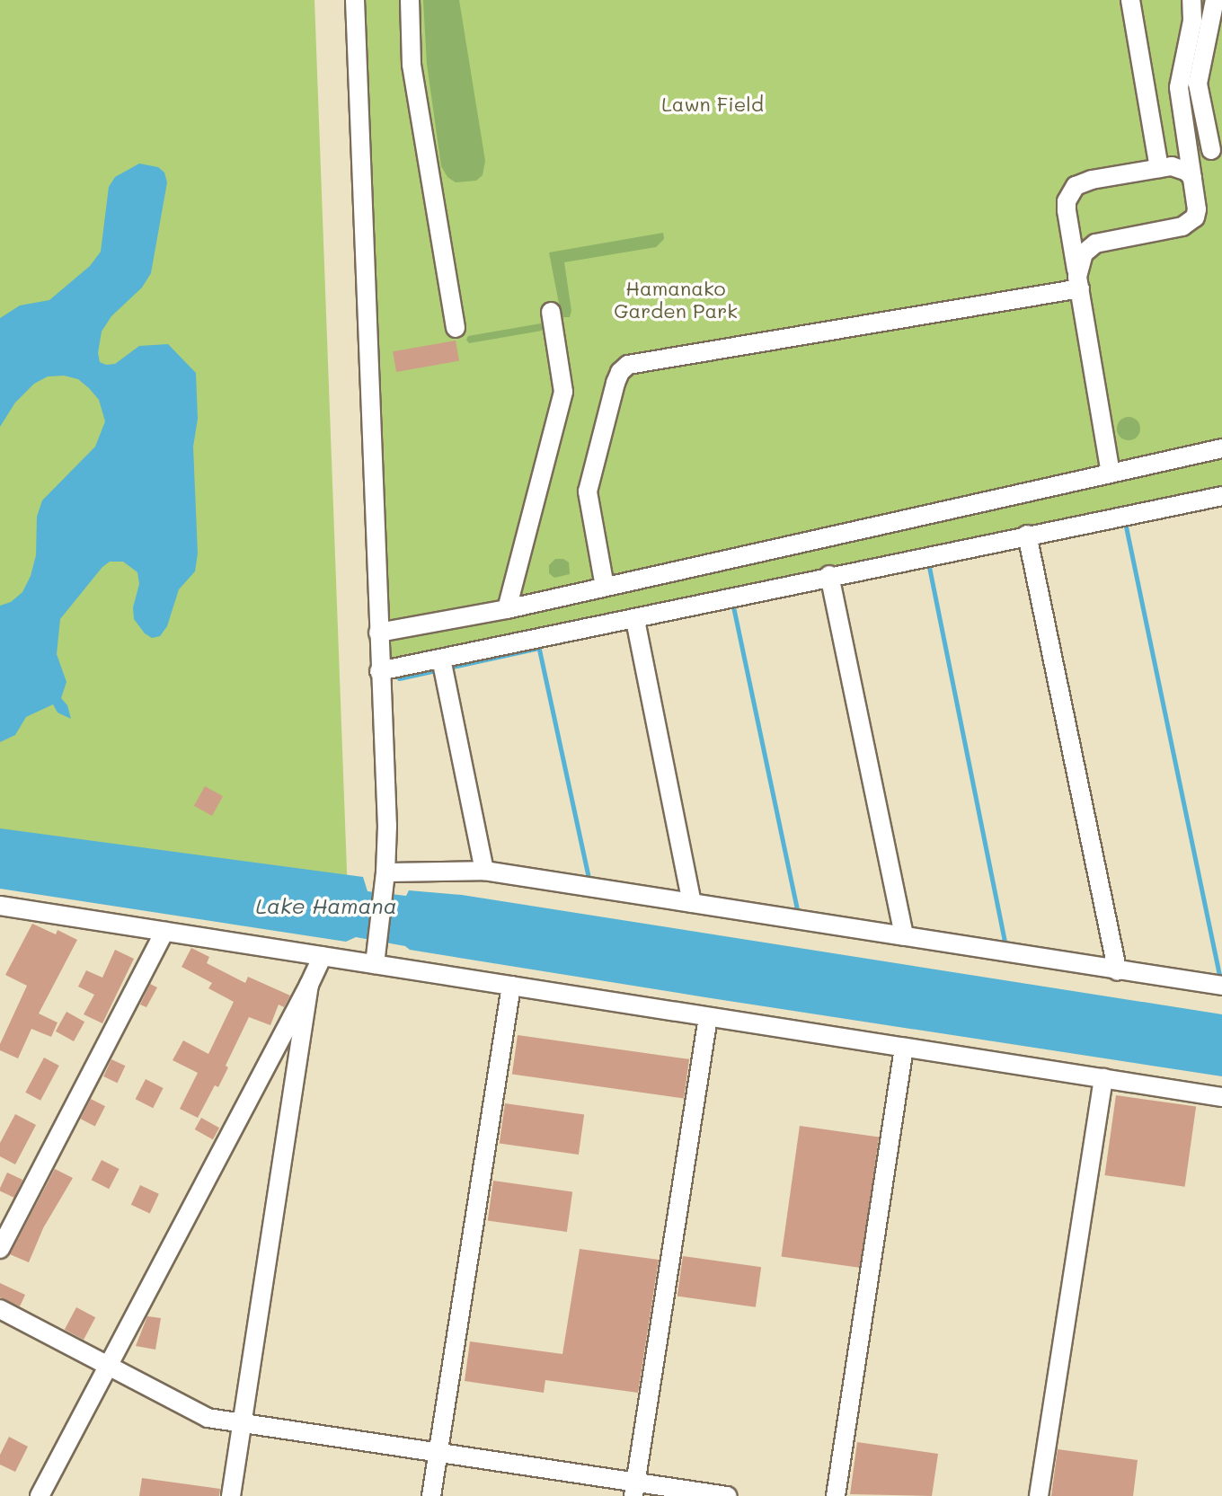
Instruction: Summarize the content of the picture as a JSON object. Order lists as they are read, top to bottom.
{
  "water": ["Lake Hamana"],
  "parks": ["Lawn Field", "Hamanako Garden Park"]
}
